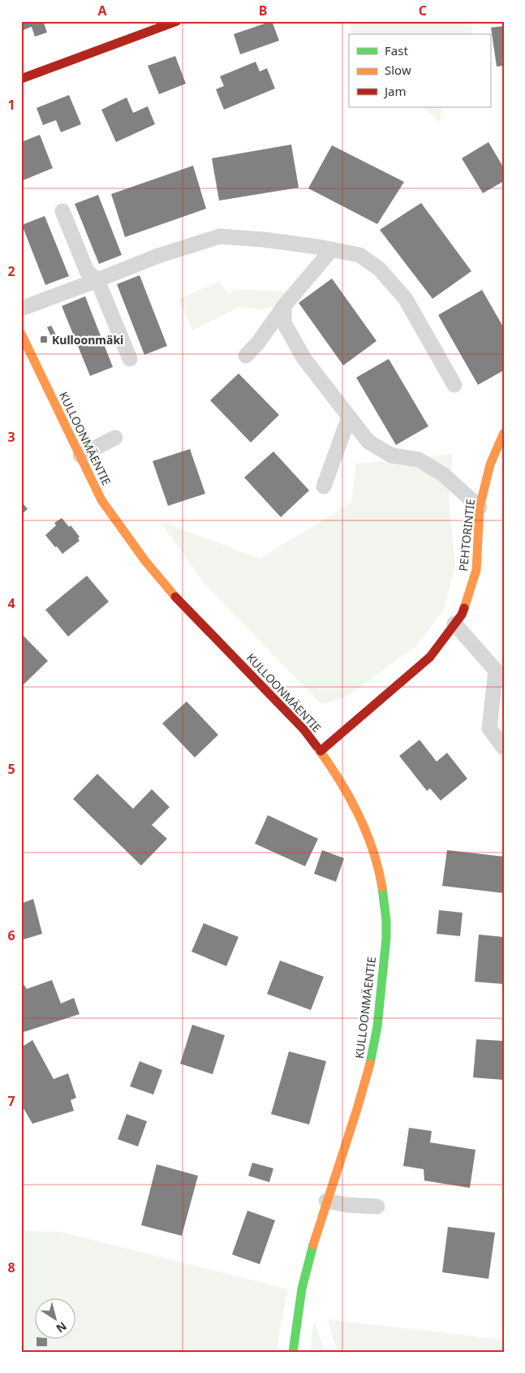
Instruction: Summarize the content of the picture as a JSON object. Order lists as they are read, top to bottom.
{
  "streets": {
    "street": ["KULLOONMÄENTIE", "PEHTORINTIE"]
  },
  "crossings": [
    ["KULLOONMÄENTIE", "PEHTORINTIE"]
  ],
  "places": {
    "transit": ["Kulloonmäki"]
  },
  "legend": ["Fast", "Slow", "Jam"],
  "north": "bottom right",
  "grid": {
    "columns": ["A", "B", "C"],
    "rows": [
      "1",
      "2",
      "3",
      "4",
      "5",
      "6",
      "7",
      "8"
    ]
  }
}
